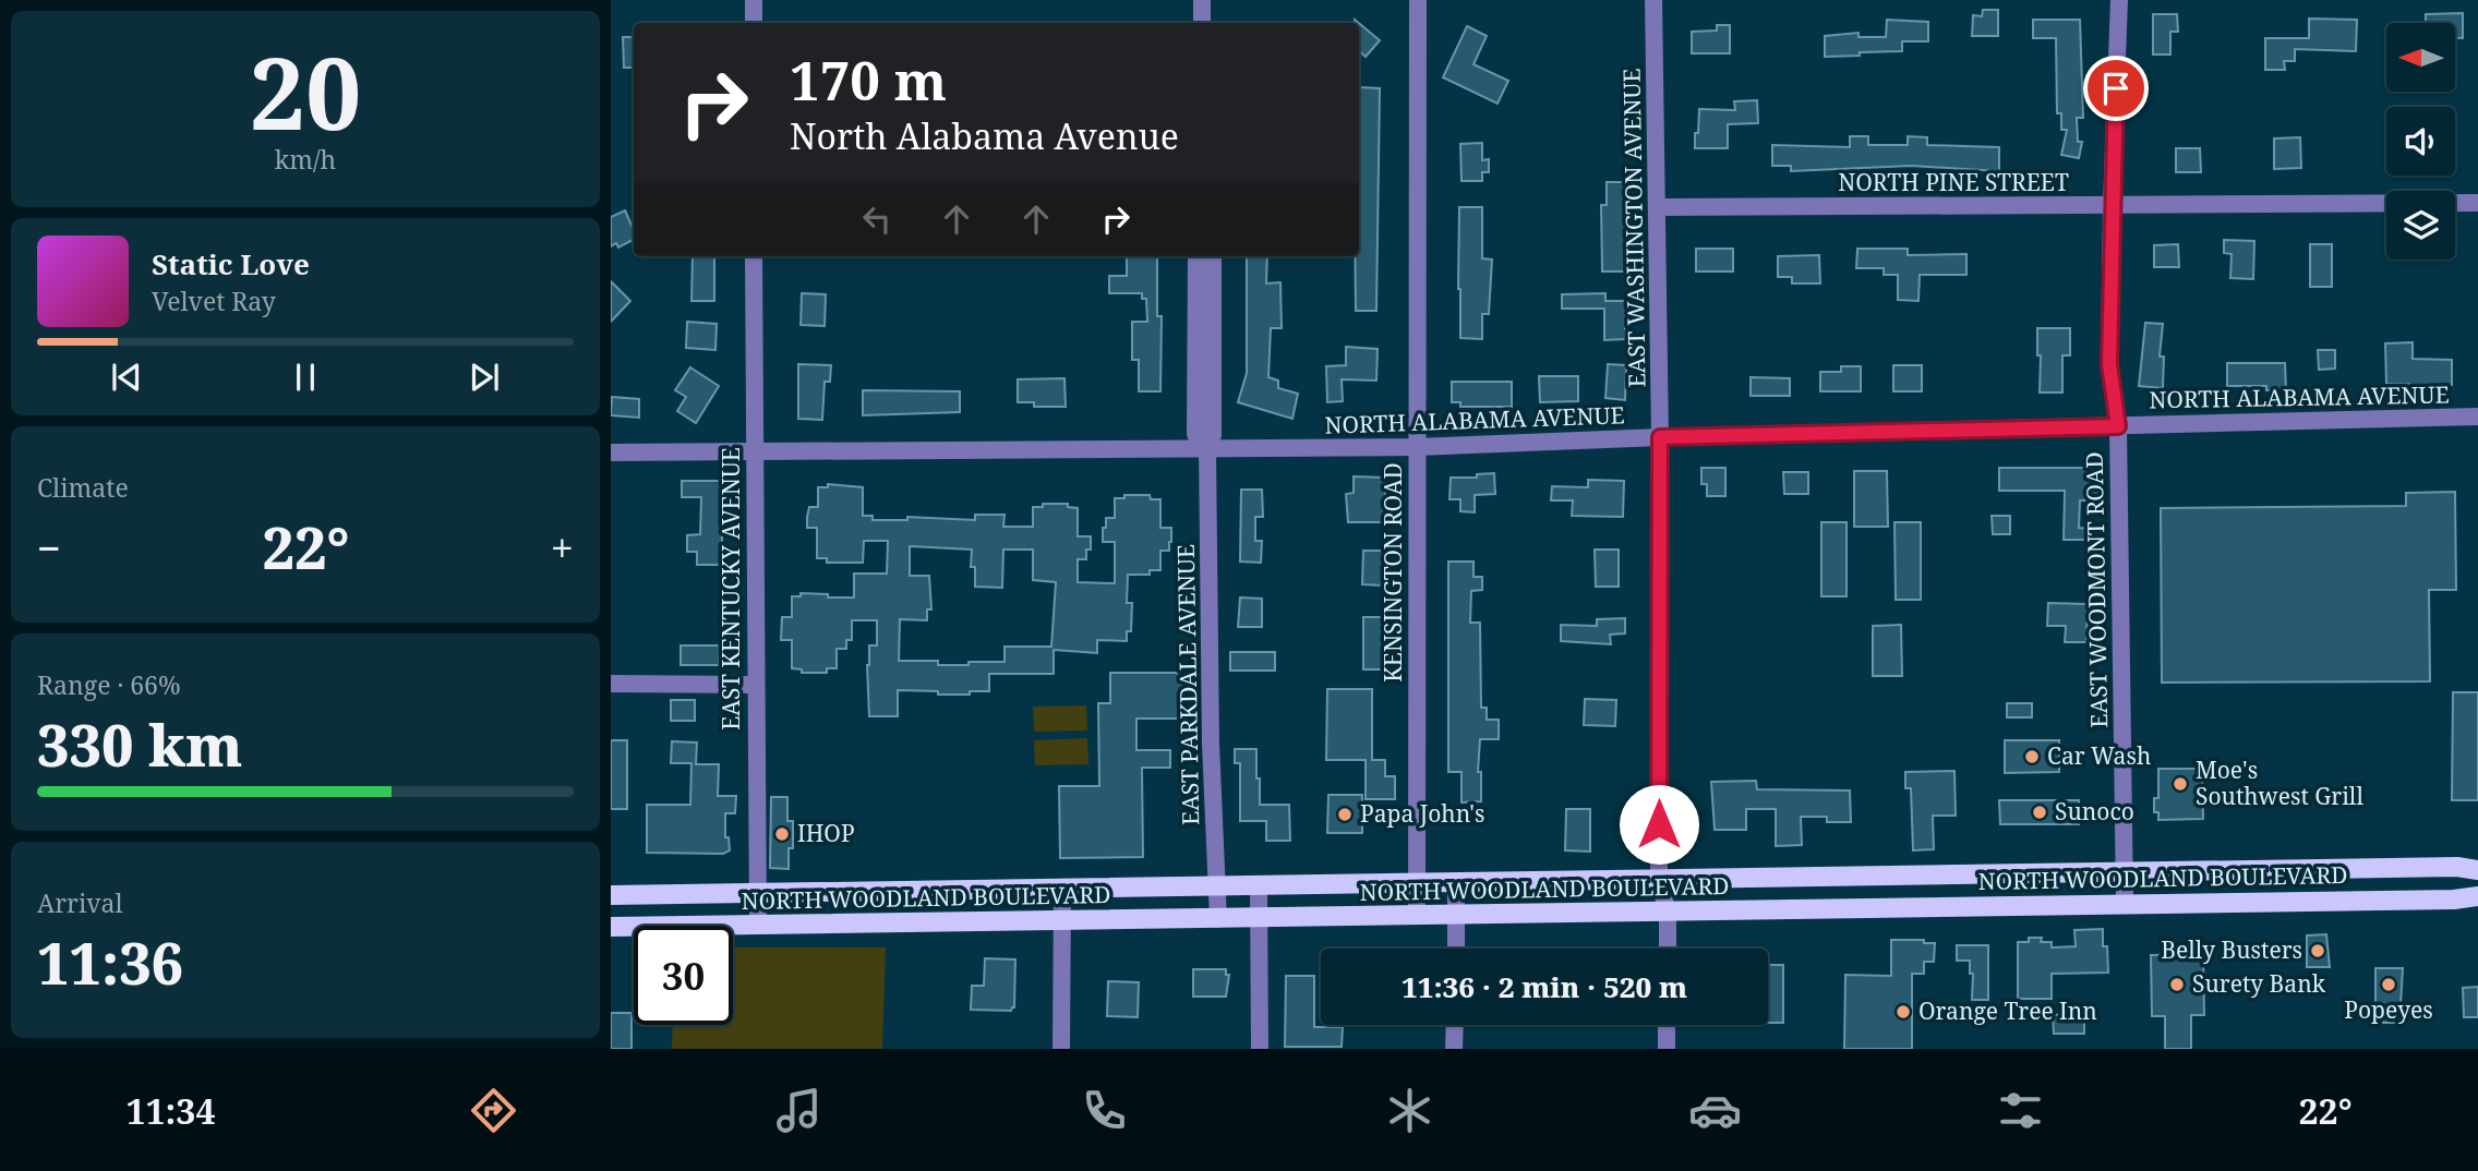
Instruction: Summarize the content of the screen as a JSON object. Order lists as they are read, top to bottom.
{
  "streets": {
    "main road": ["NORTH WOODLAND BOULEVARD"],
    "street": [
      "NORTH PINE STREET",
      "EAST WASHINGTON AVENUE",
      "NORTH ALABAMA AVENUE",
      "KENSINGTON ROAD",
      "EAST KENTUCKY AVENUE",
      "EAST WOODMONT ROAD",
      "EAST PARKDALE AVENUE"
    ]
  },
  "crossings": [
    ["NORTH PINE STREET", "EAST WASHINGTON AVENUE"],
    ["NORTH PINE STREET", "EAST WOODMONT ROAD"],
    ["EAST WASHINGTON AVENUE", "NORTH ALABAMA AVENUE"],
    ["EAST WASHINGTON AVENUE", "NORTH WOODLAND BOULEVARD"],
    ["NORTH ALABAMA AVENUE", "KENSINGTON ROAD"],
    ["NORTH ALABAMA AVENUE", "EAST KENTUCKY AVENUE"],
    ["NORTH ALABAMA AVENUE", "EAST WOODMONT ROAD"],
    ["NORTH ALABAMA AVENUE", "EAST PARKDALE AVENUE"],
    ["KENSINGTON ROAD", "NORTH WOODLAND BOULEVARD"],
    ["EAST KENTUCKY AVENUE", "NORTH WOODLAND BOULEVARD"],
    ["EAST WOODMONT ROAD", "NORTH WOODLAND BOULEVARD"],
    ["EAST PARKDALE AVENUE", "NORTH WOODLAND BOULEVARD"]
  ],
  "places": [
    "Car Wash",
    "Moe's Southwest Grill",
    "Sunoco",
    "Papa John's",
    "IHOP",
    "Belly Busters",
    "Surety Bank",
    "Popeyes",
    "Orange Tree Inn"
  ],
  "north": "left",
  "page": {
    "tile": [
      ["20", "km/h"],
      "Climate",
      ["Range · 66%", "330 km"],
      ["Arrival", "11:36"]
    ],
    "turn": ["170 m", "North Alabama Avenue"],
    "song": ["Static Love", "Velvet Ray"],
    "heat": ["−", "22°", "+"],
    "limit": "30",
    "trip": "11:36 · 2 min · 520 m",
    "tabs": ["11:34", "22°"]
  }
}
